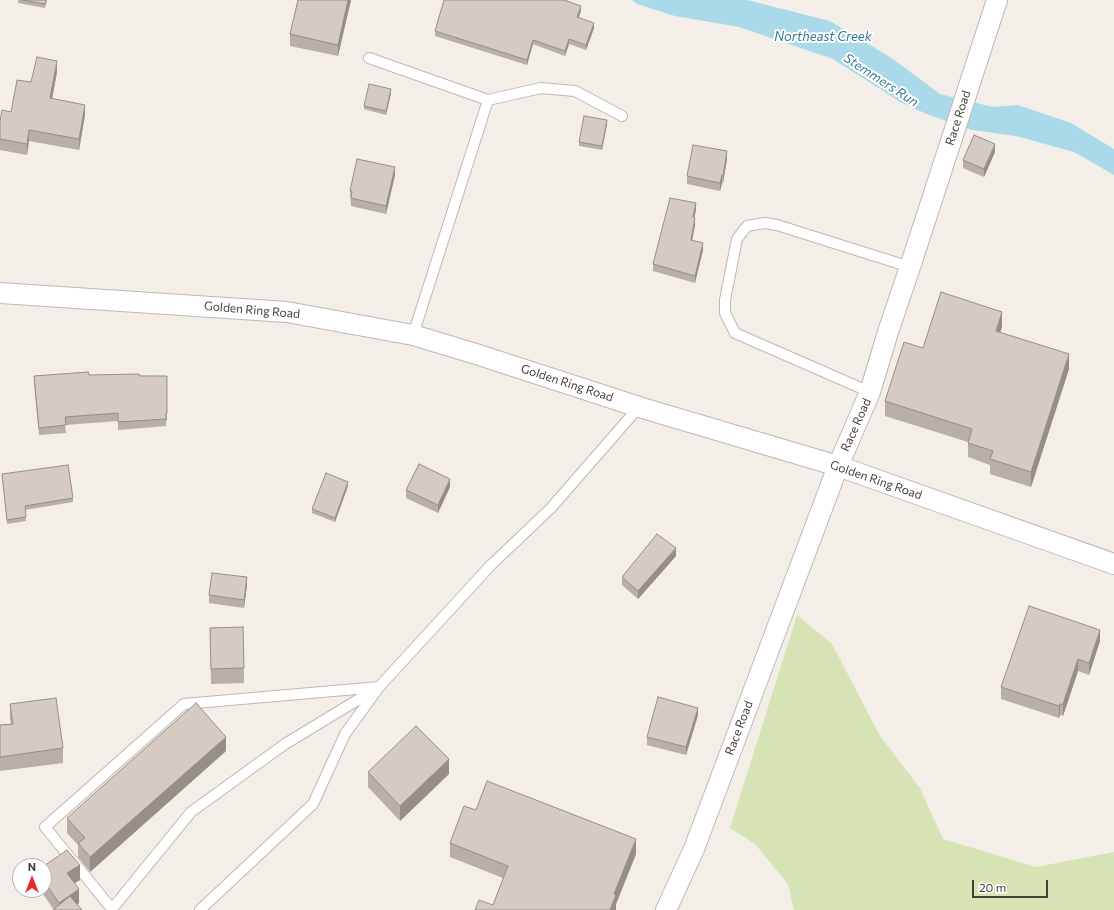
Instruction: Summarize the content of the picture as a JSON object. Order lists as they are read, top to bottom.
{
  "streets": {
    "street": ["Race Road", "Golden Ring Road"]
  },
  "crossings": [
    ["Race Road", "Golden Ring Road"]
  ],
  "water": ["Northeast Creek", "Stemmers Run"],
  "scale_bar": "20 m",
  "north": "top"
}
